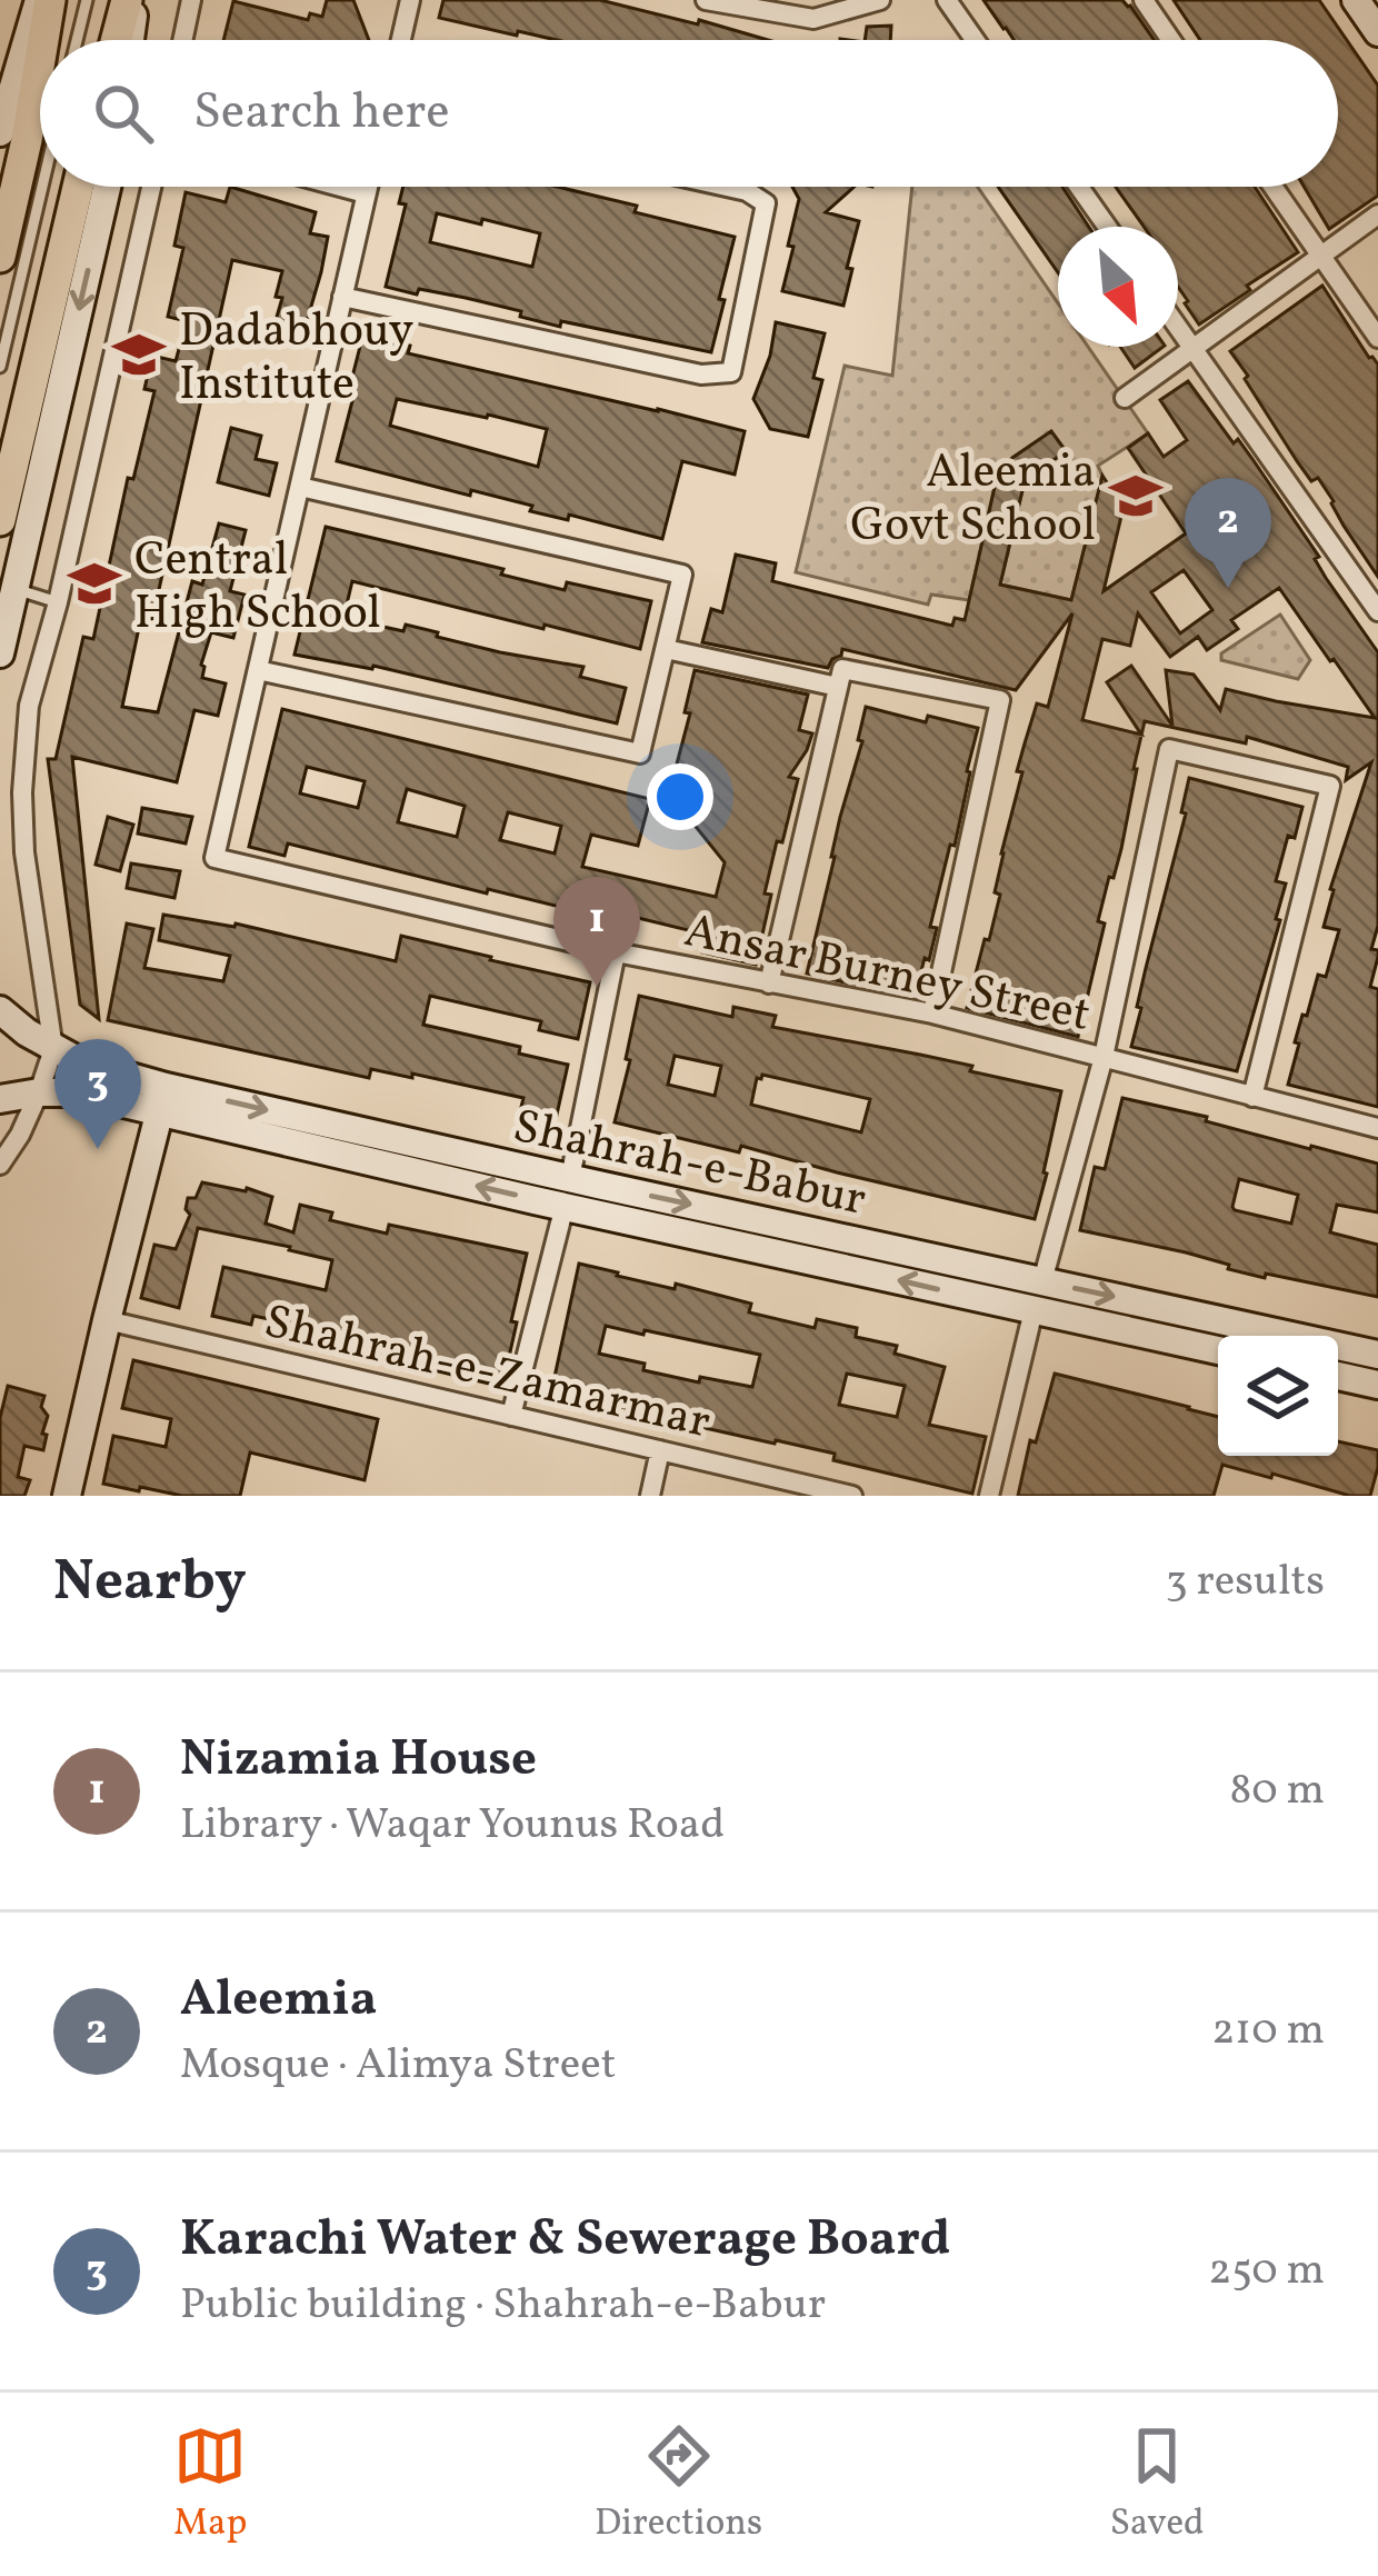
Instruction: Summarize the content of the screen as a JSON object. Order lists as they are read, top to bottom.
{
  "streets": {
    "main road": ["Shahrah-e-Babur"],
    "street": ["Ansar Burney Street", "Shahrah-e-Zamarmar"]
  },
  "places": {
    "school or university": ["Dadabhouy Institute", "Aleemia Govt School", "Central High School"]
  },
  "north": "bottom right",
  "page": {
    "search": "Search here",
    "pins": ["2", "1", "3"],
    "heading": ["Nearby", "3 results"],
    "list": [
      {
        "mark": "1",
        "name": "Nizamia House",
        "note": "Library · Waqar Younus Road",
        "value": "80 m"
      },
      {
        "mark": "2",
        "name": "Aleemia",
        "note": "Mosque · Alimya Street",
        "value": "210 m"
      },
      {
        "mark": "3",
        "name": "Karachi Water & Sewerage Board",
        "note": "Public building · Shahrah-e-Babur",
        "value": "250 m"
      }
    ],
    "nav": ["Map", "Directions", "Saved"]
  }
}
